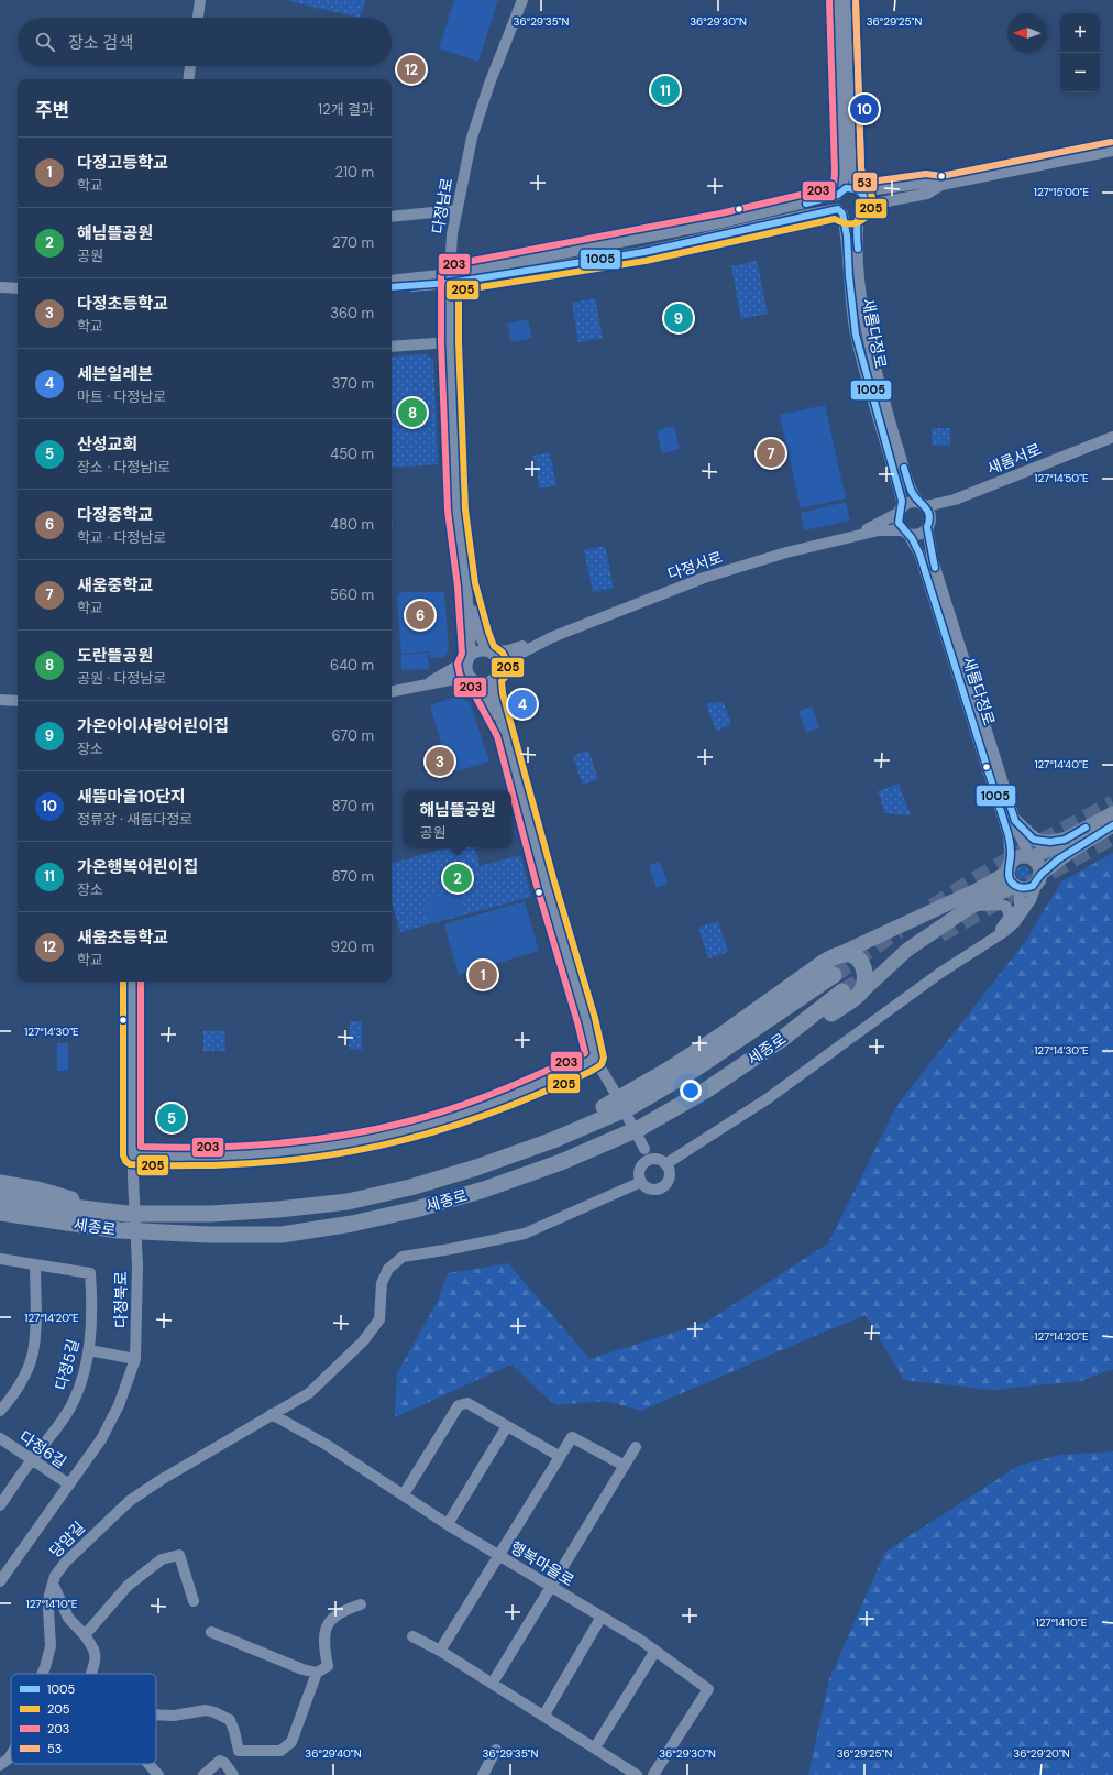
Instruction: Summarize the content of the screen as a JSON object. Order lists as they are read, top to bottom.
{
  "streets": {
    "highway": ["세종로"],
    "street": [
      "다정남로",
      "새롬다정로",
      "새롬서로",
      "다정서로",
      "다정북로",
      "다정5길",
      "다정6길",
      "당암길",
      "행복마을로"
    ]
  },
  "crossings": [
    ["새롬다정로", "새롬서로"],
    ["다정북로", "다정6길"],
    ["다정5길", "다정6길"],
    ["당암길", "행복마을로"]
  ],
  "lines": [
    "transit line 205",
    "transit line 203",
    "transit line 53",
    "transit line 1005"
  ],
  "legend": [
    "1005",
    "205",
    "203",
    "53"
  ],
  "north": "left",
  "page": {
    "map_buttons": ["+", "−"],
    "search": "장소 검색",
    "pins": [
      "12",
      "11",
      "10",
      "9",
      "8",
      "7",
      "6",
      "4",
      "3",
      "2",
      "1",
      "5"
    ],
    "heading": ["주변", "12개 결과"],
    "list": [
      {
        "mark": "1",
        "name": "다정고등학교",
        "note": "학교",
        "value": "210 m"
      },
      {
        "mark": "2",
        "name": "해님뜰공원",
        "note": "공원",
        "value": "270 m"
      },
      {
        "mark": "3",
        "name": "다정초등학교",
        "note": "학교",
        "value": "360 m"
      },
      {
        "mark": "4",
        "name": "세븐일레븐",
        "note": "마트 · 다정남로",
        "value": "370 m"
      },
      {
        "mark": "5",
        "name": "산성교회",
        "note": "장소 · 다정남1로",
        "value": "450 m"
      },
      {
        "mark": "6",
        "name": "다정중학교",
        "note": "학교 · 다정남로",
        "value": "480 m"
      },
      {
        "mark": "7",
        "name": "새움중학교",
        "note": "학교",
        "value": "560 m"
      },
      {
        "mark": "8",
        "name": "도란뜰공원",
        "note": "공원 · 다정남로",
        "value": "640 m"
      },
      {
        "mark": "9",
        "name": "가온아이사랑어린이집",
        "note": "장소",
        "value": "670 m"
      },
      {
        "mark": "10",
        "name": "새뜸마을10단지",
        "note": "정류장 · 새롬다정로",
        "value": "870 m"
      },
      {
        "mark": "11",
        "name": "가온행복어린이집",
        "note": "장소",
        "value": "870 m"
      },
      {
        "mark": "12",
        "name": "새움초등학교",
        "note": "학교",
        "value": "920 m"
      }
    ],
    "popup": ["해님뜰공원", "공원"]
  },
  "coordinates": [
    "36°29'35\"N",
    "36°29'30\"N",
    "36°29'25\"N",
    "127°15'00\"E",
    "127°14'50\"E",
    "127°14'40\"E",
    "127°14'30\"E",
    "127°14'20\"E",
    "127°14'10\"E",
    "36°29'40\"N",
    "36°29'20\"N"
  ]
}
